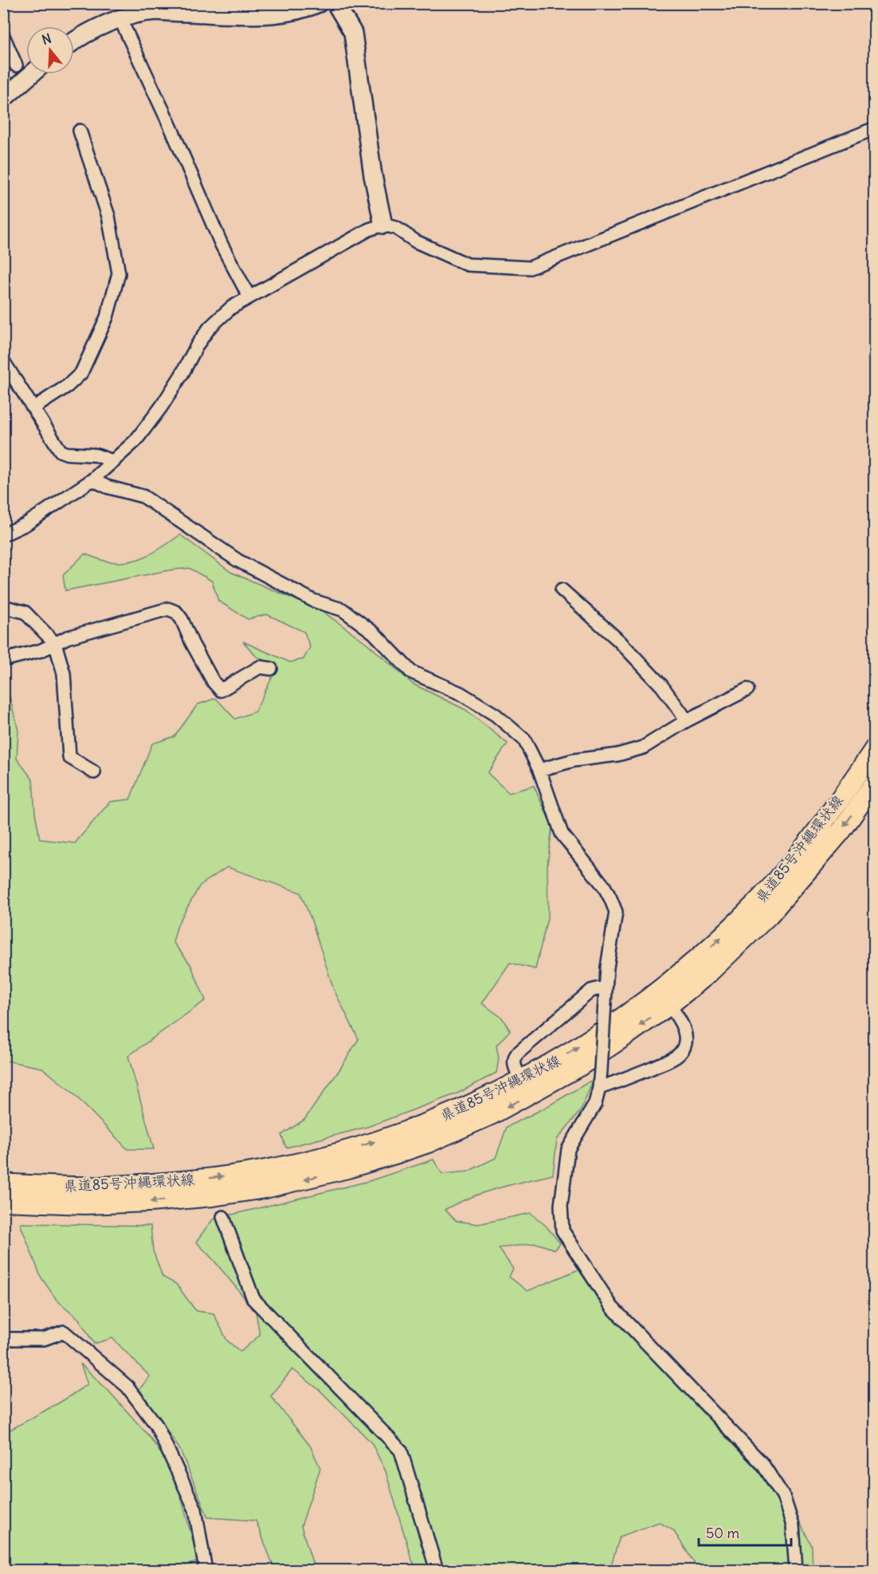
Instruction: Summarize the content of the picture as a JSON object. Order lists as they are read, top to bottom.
{
  "streets": {
    "main road": ["県道85号沖縄環状線"]
  },
  "scale_bar": "50 m",
  "north": "top"
}
